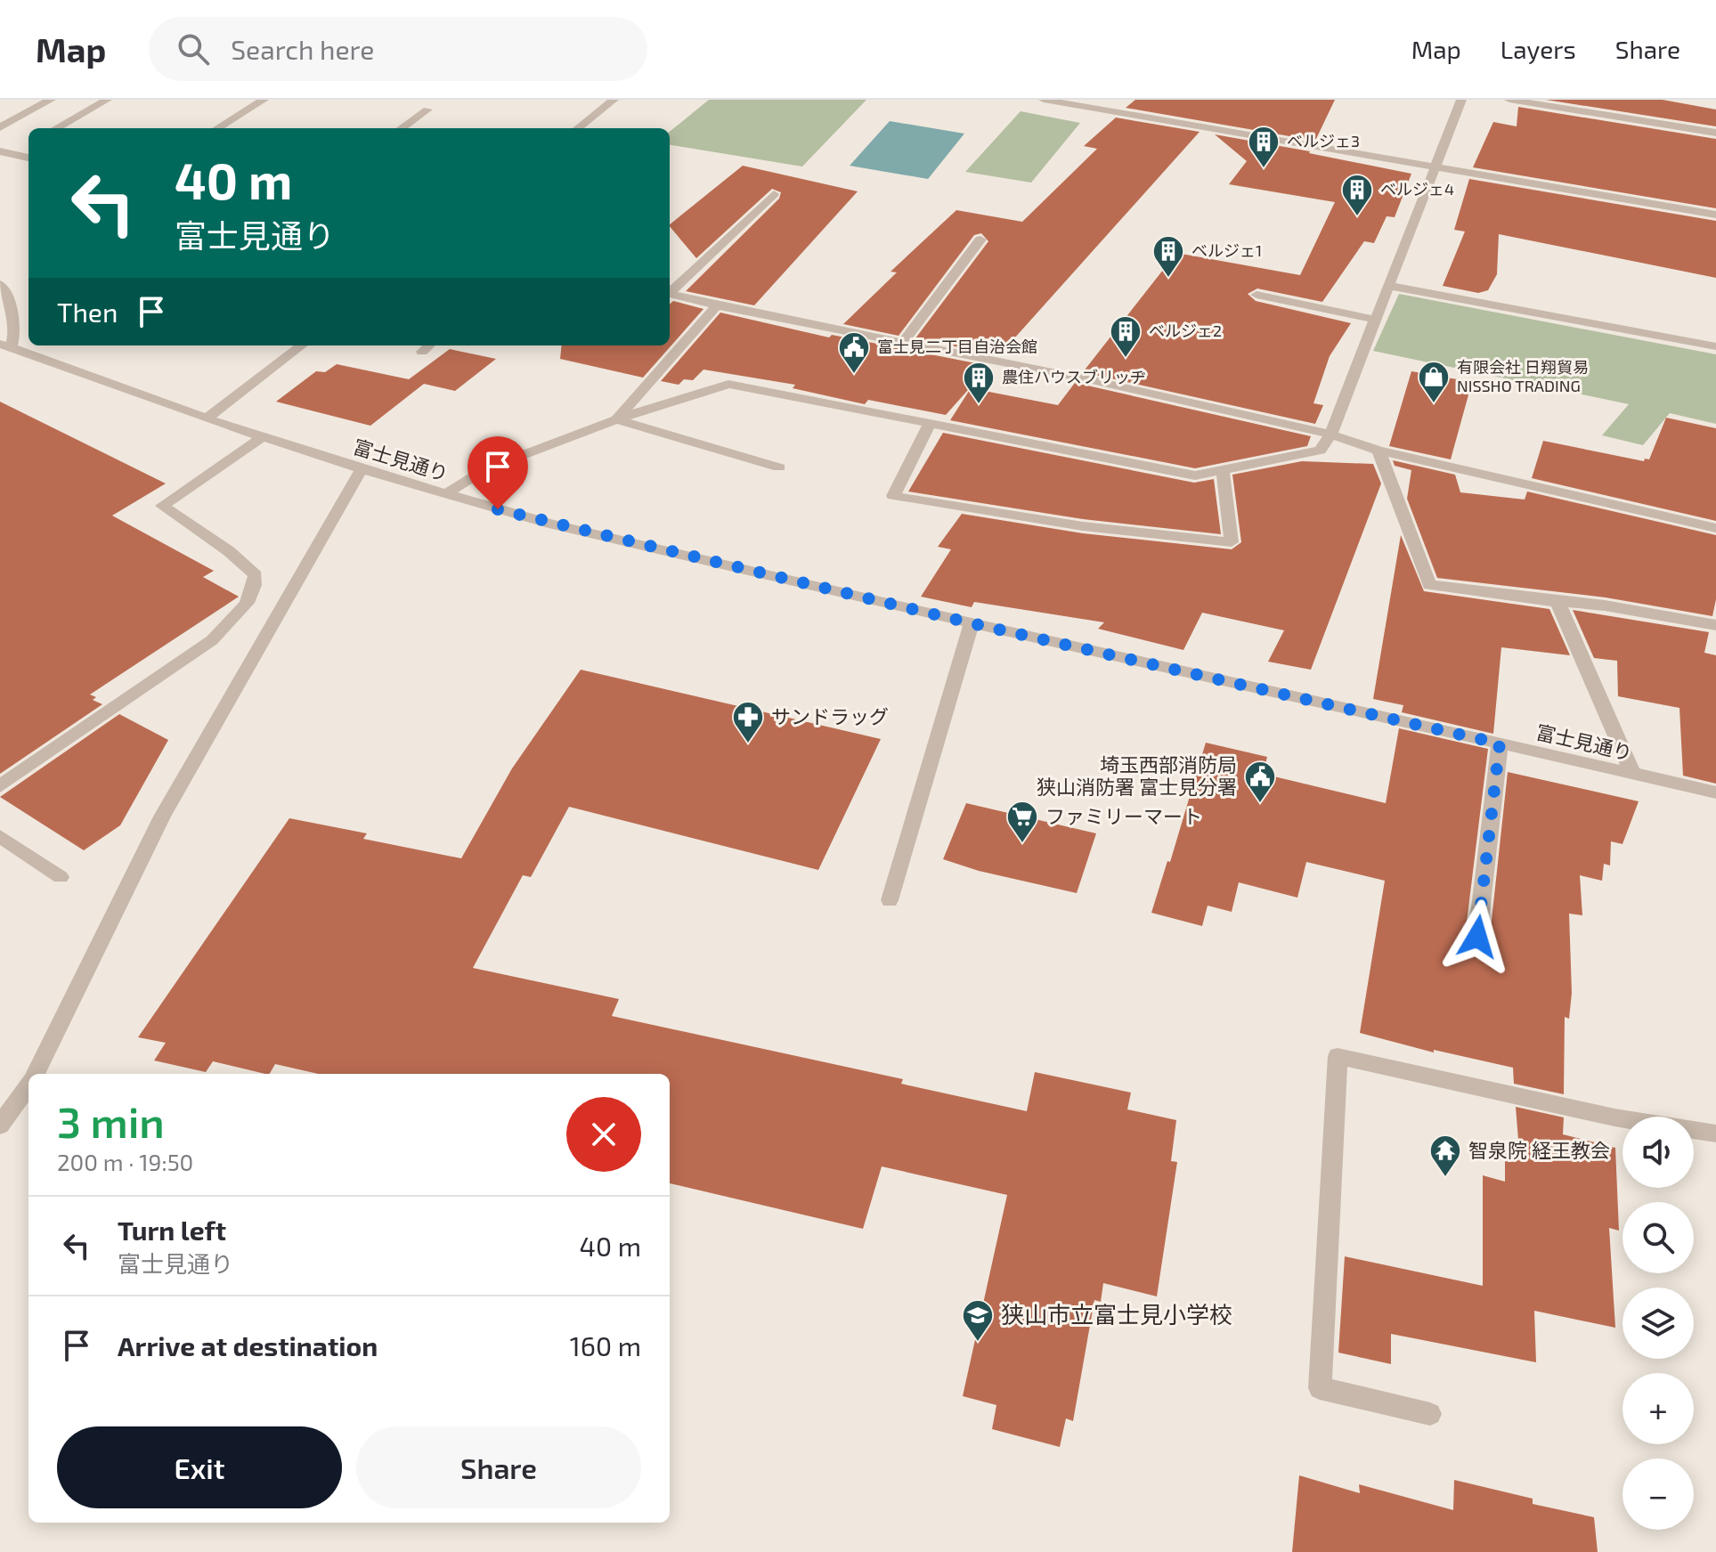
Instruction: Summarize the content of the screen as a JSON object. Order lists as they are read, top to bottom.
{
  "streets": {
    "street": ["富士見通り"]
  },
  "places": {
    "building": [
      "ベルジェ3",
      "ベルジェ4",
      "ベルジェ1",
      "ベルジェ2",
      "農住ハウスブリッヂ"
    ],
    "public building": ["富士見二丁目自治会館", "埼玉西部消防局 狭山消防署 富士見分署"],
    "shop": ["有限会社 日翔貿易 NISSHO TRADING"],
    "pharmacy": ["サンドラッグ"],
    "supermarket": ["ファミリーマート"],
    "temple": ["智泉院 経王教会"],
    "school or university": ["狭山市立富士見小学校"]
  },
  "page": {
    "header": "Map",
    "search": "Search here",
    "nav": ["Map", "Layers", "Share"],
    "turn": ["40 m", "富士見通り"],
    "then": "Then",
    "heading": ["3 min", "200 m · 19:50"],
    "map_buttons": ["+", "−"],
    "list": [
      {
        "name": "Turn left",
        "note": "富士見通り",
        "value": "40 m"
      },
      {
        "name": "Arrive at destination",
        "value": "160 m"
      }
    ],
    "buttons": ["Exit", "Share"]
  }
}
